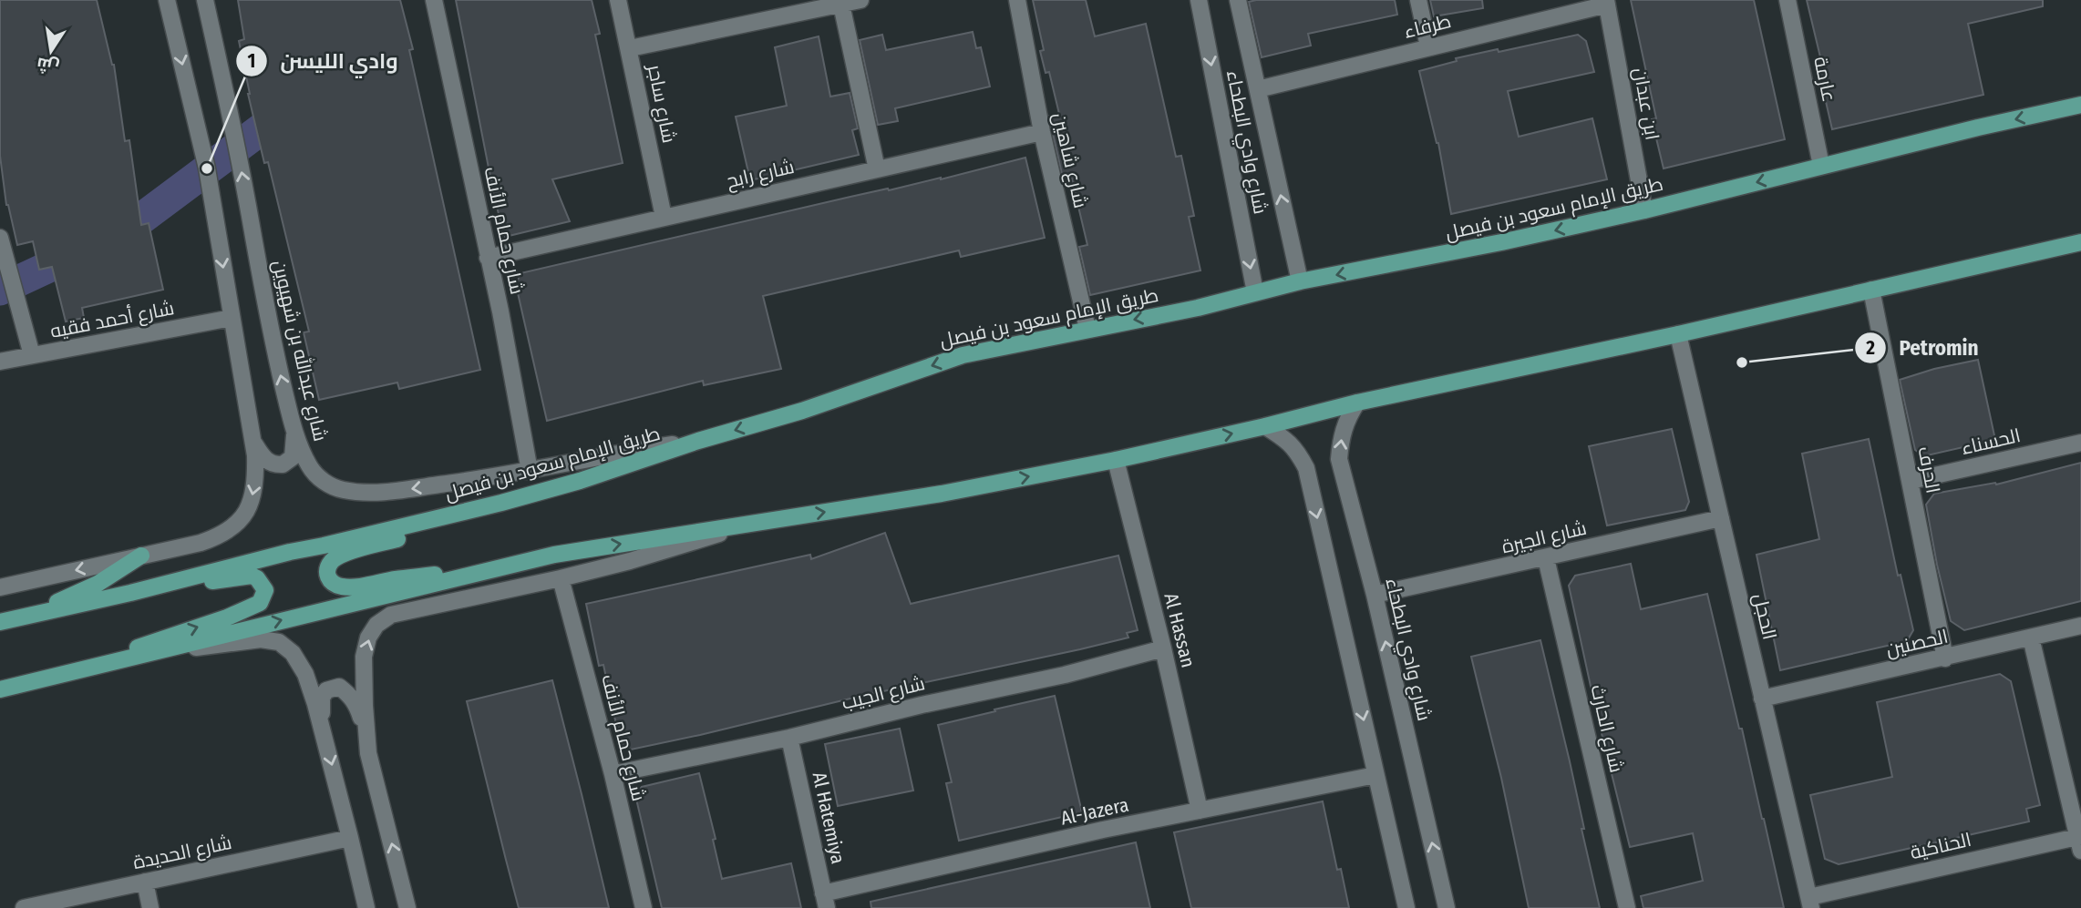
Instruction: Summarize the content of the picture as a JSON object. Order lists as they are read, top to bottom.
{
  "streets": {
    "main road": ["طريق الإمام سعود بن فيصل"],
    "street": [
      "طرفاء",
      "عارمة",
      "شارع ساجر",
      "ابن عبدان",
      "شارع وادي البطحاء",
      "شارع شاهين",
      "شارع رابح",
      "شارع حمام الأنف",
      "شارع أحمد فقيه",
      "شارع عبدالله بن شهيوين",
      "الحسناء",
      "الحرف",
      "شارع الجيرة",
      "الحجل",
      "Al Hassan",
      "الحصنين",
      "شارع الجيب",
      "شارع الحارث",
      "Al-Jazera",
      "Al Hatemiya",
      "الحناكية",
      "شارع الحديدة"
    ]
  },
  "crossings": [
    ["طرفاء", "ابن عبدان"],
    ["طرفاء", "شارع وادي البطحاء"],
    ["عارمة", "طريق الإمام سعود بن فيصل"],
    ["شارع ساجر", "شارع رابح"],
    ["ابن عبدان", "طريق الإمام سعود بن فيصل"],
    ["شارع وادي البطحاء", "طريق الإمام سعود بن فيصل"],
    ["شارع وادي البطحاء", "شارع الجيرة"],
    ["شارع شاهين", "شارع رابح"],
    ["شارع شاهين", "طريق الإمام سعود بن فيصل"],
    ["شارع رابح", "شارع حمام الأنف"],
    ["طريق الإمام سعود بن فيصل", "شارع عبدالله بن شهيوين"],
    ["شارع حمام الأنف", "شارع عبدالله بن شهيوين"],
    ["شارع حمام الأنف", "شارع الجيب"],
    ["الحسناء", "الحرف"],
    ["الحرف", "الحصنين"],
    ["شارع الجيرة", "الحجل"],
    ["شارع الجيرة", "شارع الحارث"],
    ["الحجل", "الحصنين"],
    ["الحجل", "الحناكية"],
    ["Al Hassan", "شارع الجيب"],
    ["Al Hassan", "Al-Jazera"],
    ["شارع الجيب", "Al Hatemiya"],
    ["Al-Jazera", "Al Hatemiya"]
  ],
  "places": ["وادي الليسن", "Petromin"],
  "north": "bottom"
}
